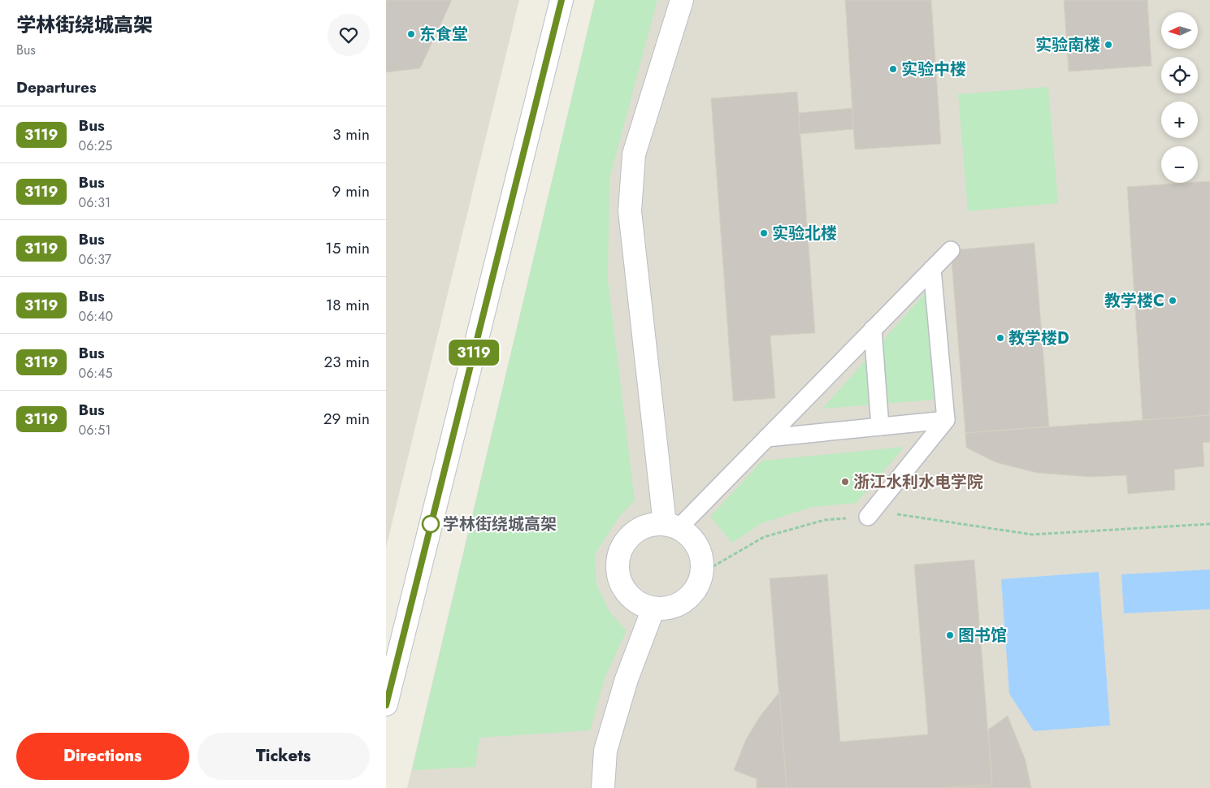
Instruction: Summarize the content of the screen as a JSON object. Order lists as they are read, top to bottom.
{
  "places": [
    "东食堂",
    "实验南楼",
    "实验中楼",
    "实验北楼",
    "教学楼C",
    "教学楼D",
    "浙江水利水电学院",
    "学林街绕城高架",
    "图书馆"
  ],
  "lines": ["bus line 3119"],
  "north": "left",
  "page": {
    "heading": [
      ["学林街绕城高架", "Bus"],
      "Departures"
    ],
    "on_map": "3119",
    "map_buttons": ["+", "−"],
    "list": [
      {
        "mark": "3119",
        "name": "Bus",
        "note": "06:25",
        "value": "3 min"
      },
      {
        "mark": "3119",
        "name": "Bus",
        "note": "06:31",
        "value": "9 min"
      },
      {
        "mark": "3119",
        "name": "Bus",
        "note": "06:37",
        "value": "15 min"
      },
      {
        "mark": "3119",
        "name": "Bus",
        "note": "06:40",
        "value": "18 min"
      },
      {
        "mark": "3119",
        "name": "Bus",
        "note": "06:45",
        "value": "23 min"
      },
      {
        "mark": "3119",
        "name": "Bus",
        "note": "06:51",
        "value": "29 min"
      }
    ],
    "buttons": ["Directions", "Tickets"]
  }
}
